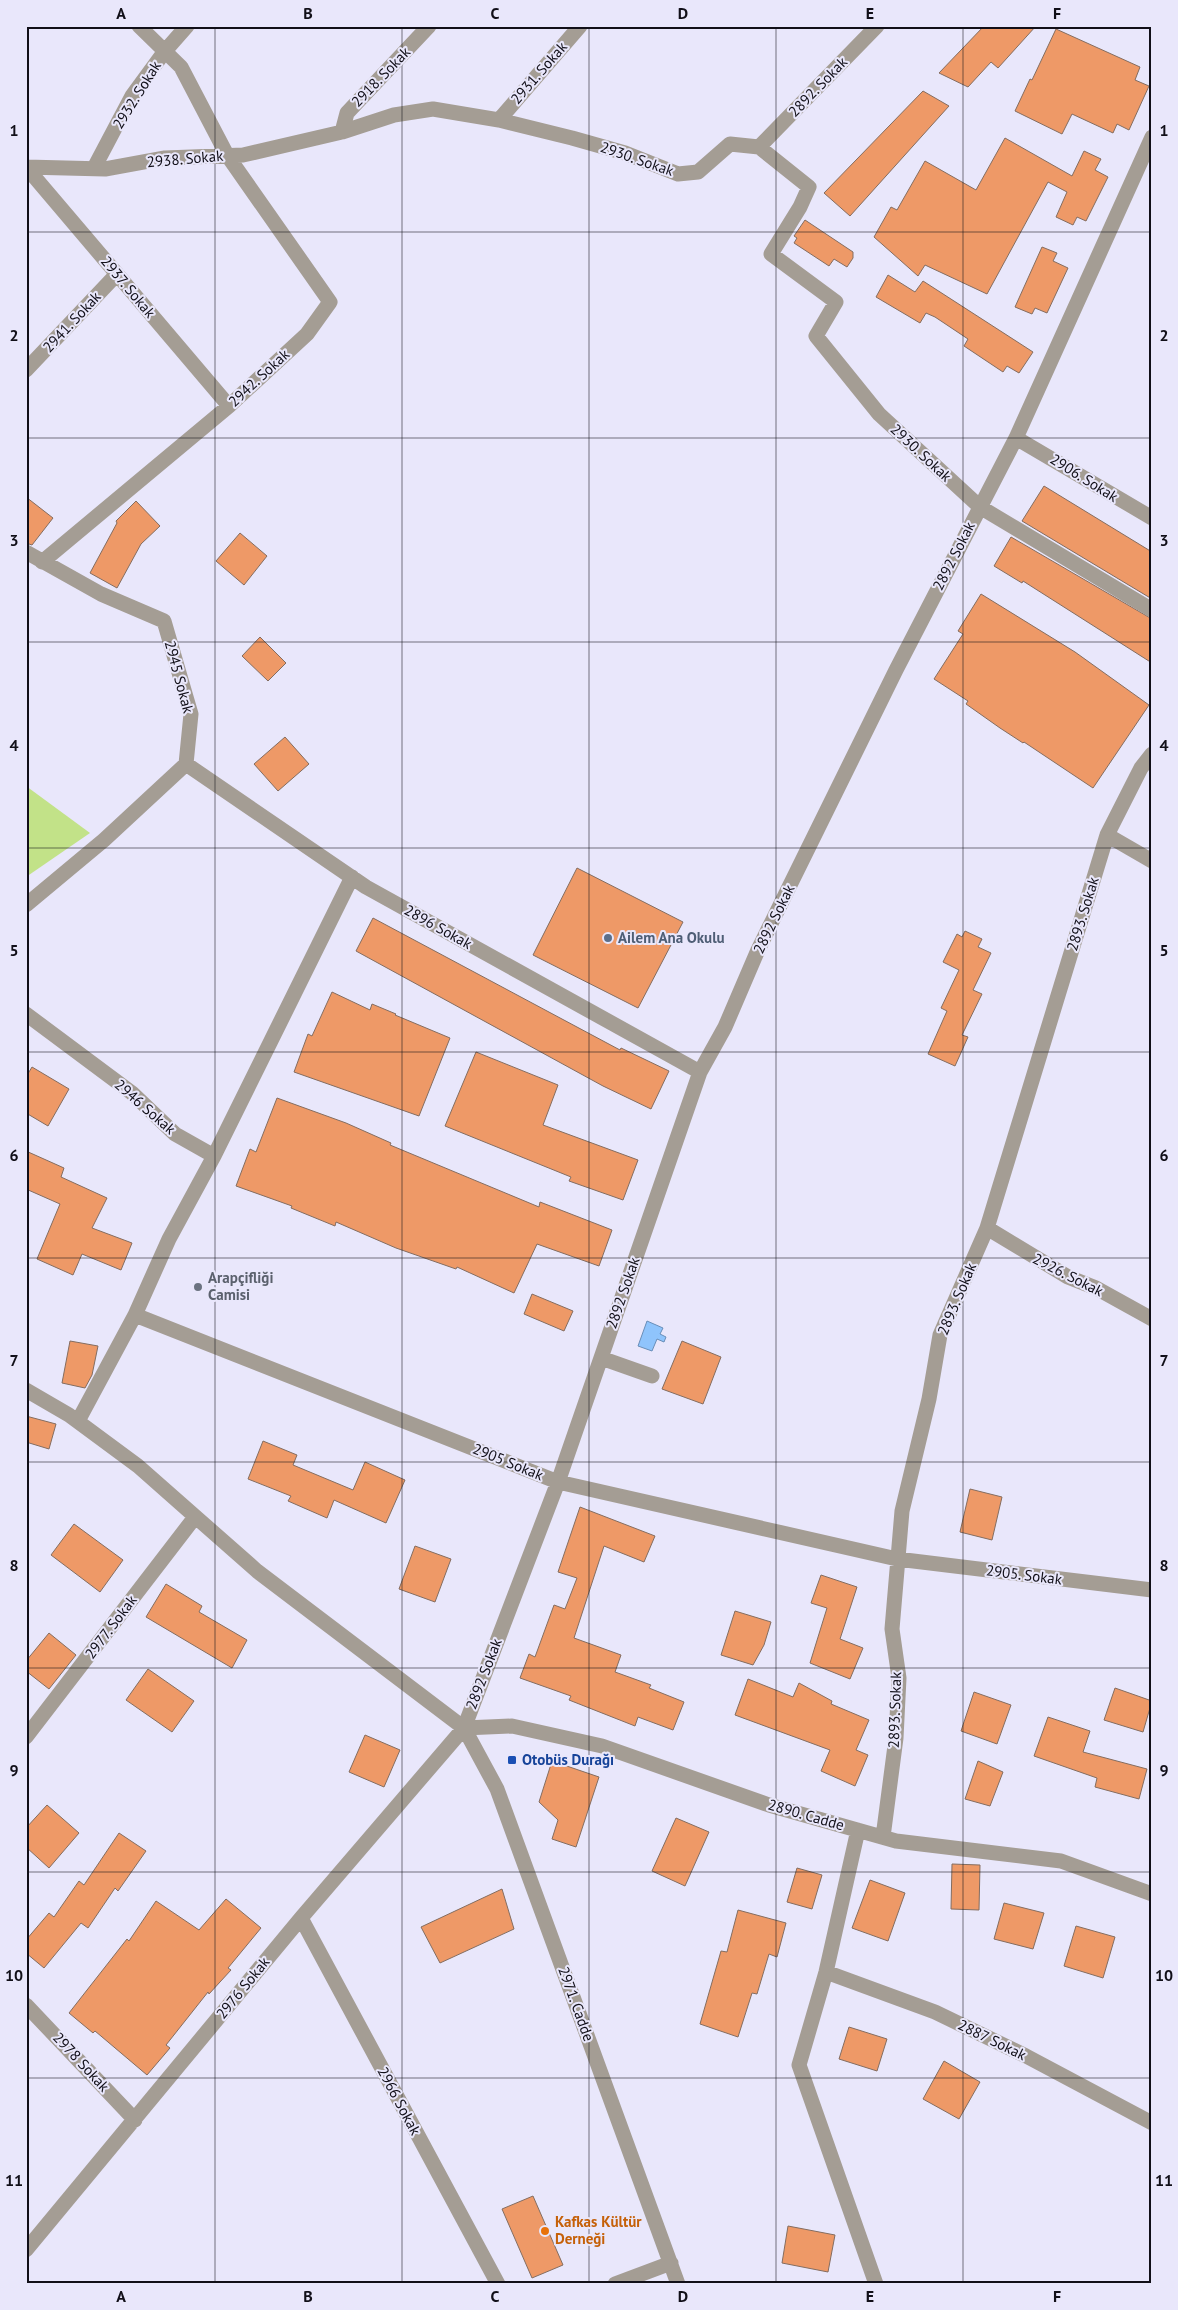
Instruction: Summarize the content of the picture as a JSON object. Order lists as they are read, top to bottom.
{
  "streets": {
    "street": [
      "2931. Sokak",
      "2918. Sokak",
      "2892. Sokak",
      "2932. Sokak",
      "2938. Sokak",
      "2930. Sokak",
      "2937. Sokak",
      "2941. Sokak",
      "2942. Sokak",
      "2906. Sokak",
      "2892 Sokak",
      "2945 Sokak",
      "2893. Sokak",
      "2896 Sokak",
      "2946 Sokak",
      "2926. Sokak",
      "2905 Sokak",
      "2905. Sokak",
      "2977. Sokak",
      "2890. Cadde",
      "2976 Sokak",
      "2971. Cadde",
      "2887 Sokak",
      "2978 Sokak",
      "2966 Sokak"
    ]
  },
  "crossings": [
    ["2931. Sokak", "2930. Sokak"],
    ["2918. Sokak", "2938. Sokak"],
    ["2918. Sokak", "2930. Sokak"],
    ["2892. Sokak", "2930. Sokak"],
    ["2932. Sokak", "2938. Sokak"],
    ["2938. Sokak", "2930. Sokak"],
    ["2938. Sokak", "2937. Sokak"],
    ["2938. Sokak", "2942. Sokak"],
    ["2930. Sokak", "2892 Sokak"],
    ["2937. Sokak", "2941. Sokak"],
    ["2937. Sokak", "2942. Sokak"],
    ["2942. Sokak", "2945 Sokak"],
    ["2906. Sokak", "2892 Sokak"],
    ["2892 Sokak", "2896 Sokak"],
    ["2892 Sokak", "2905 Sokak"],
    ["2892 Sokak", "2890. Cadde"],
    ["2892 Sokak", "2976 Sokak"],
    ["2892 Sokak", "2971. Cadde"],
    ["2945 Sokak", "2896 Sokak"],
    ["2893. Sokak", "2926. Sokak"],
    ["2893. Sokak", "2905 Sokak"],
    ["2893. Sokak", "2905. Sokak"],
    ["2893. Sokak", "2890. Cadde"],
    ["2905 Sokak", "2905. Sokak"],
    ["2890. Cadde", "2976 Sokak"],
    ["2890. Cadde", "2971. Cadde"],
    ["2976 Sokak", "2971. Cadde"],
    ["2976 Sokak", "2978 Sokak"],
    ["2976 Sokak", "2966 Sokak"]
  ],
  "places": {
    "other": ["Ailem Ana Okulu", "Arapçifliği Camisi", "Kafkas Kültür Derneği"],
    "transit": ["Otobüs Durağı"]
  },
  "grid": {
    "columns": [
      "A",
      "B",
      "C",
      "D",
      "E",
      "F"
    ],
    "rows": [
      "1",
      "2",
      "3",
      "4",
      "5",
      "6",
      "7",
      "8",
      "9",
      "10",
      "11"
    ]
  }
}
